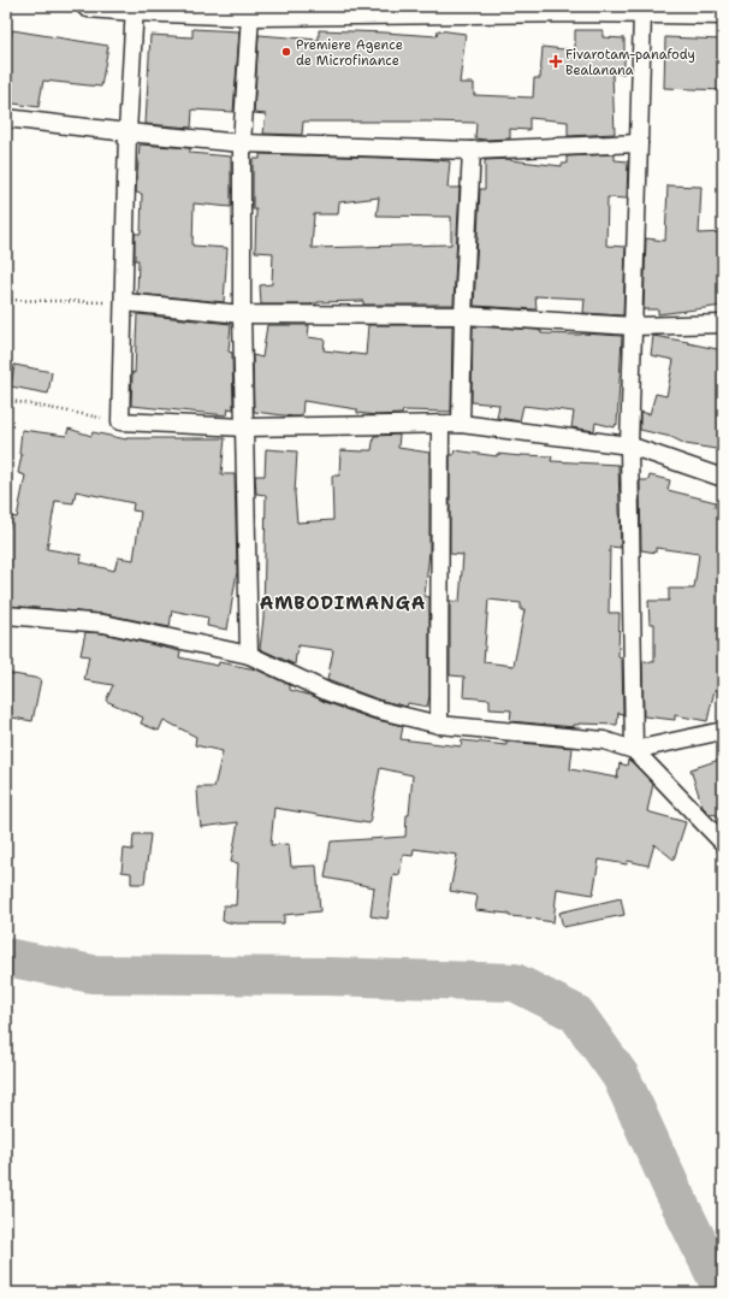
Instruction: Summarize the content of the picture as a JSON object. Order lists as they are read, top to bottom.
{
  "districts": ["AMBODIMANGA"],
  "places": {
    "other": ["Premiere Agence de Microfinance"],
    "health": ["Fivarotam-panafody Bealanana"]
  }
}
